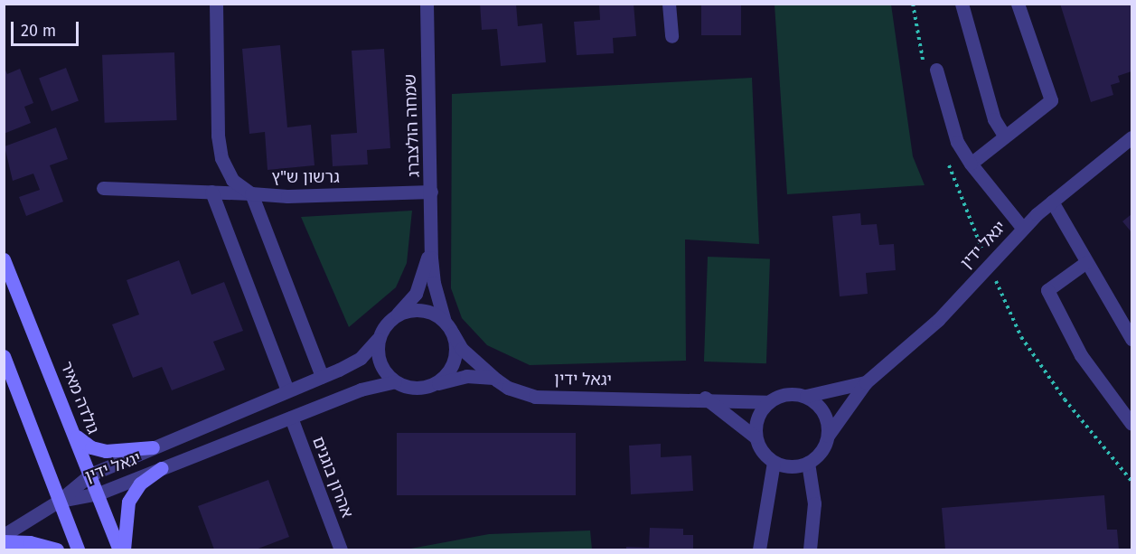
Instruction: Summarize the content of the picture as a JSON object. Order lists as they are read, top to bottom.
{
  "streets": {
    "main road": ["גולדה מאיר"],
    "street": [
      "שמחה הולצברג",
      "גרשון ש\"ץ",
      "יגאל ידין",
      "אהרון בוגנים"
    ]
  },
  "crossings": [
    ["שמחה הולצברג", "גרשון ש\"ץ"],
    ["שמחה הולצברג", "יגאל ידין"],
    ["יגאל ידין", "גולדה מאיר"],
    ["יגאל ידין", "אהרון בוגנים"]
  ],
  "scale_bar": "20 m"
}
